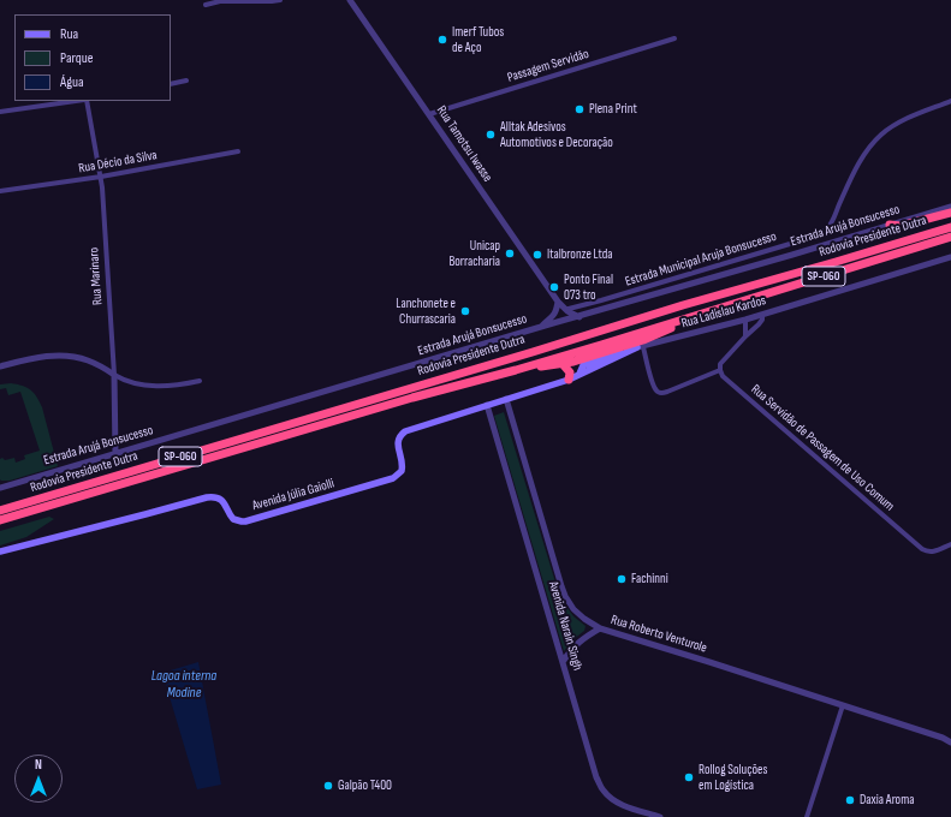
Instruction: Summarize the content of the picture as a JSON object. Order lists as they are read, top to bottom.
{
  "streets": {
    "highway": ["Rodovia Presidente Dutra", "SP-060"],
    "main road": ["Avenida Júlia Gaiolli"],
    "street": [
      "Passagem Servidão",
      "Rua Tamotsu Iwasse",
      "Rua Décio da Silva",
      "Estrada Arujá Bonsucesso",
      "Estrada Municipal Aruja Bonsucesso",
      "Rua Marinaro",
      "Rua Ladislau Kardos",
      "Rua Servidão de Passagem de Uso Comum",
      "Avenida Narain Singh",
      "Rua Roberto Venturole"
    ]
  },
  "crossings": [
    ["Passagem Servidão", "Rua Tamotsu Iwasse"],
    ["Rua Tamotsu Iwasse", "Estrada Arujá Bonsucesso"],
    ["Rua Tamotsu Iwasse", "Estrada Municipal Aruja Bonsucesso"],
    ["Rua Décio da Silva", "Rua Marinaro"],
    ["Estrada Arujá Bonsucesso", "Rua Marinaro"],
    ["Avenida Júlia Gaiolli", "Avenida Narain Singh"],
    ["Avenida Júlia Gaiolli", "Rua Roberto Venturole"]
  ],
  "water": ["Lagoa interna Modine"],
  "places": [
    "Imerf Tubos de Aço",
    "Plena Print",
    "Alltak Adesivos Automotivos e Decoração",
    "Unicap Borracharia",
    "Italbronze Ltda",
    "Ponto Final 073 tro",
    "Lanchonete e Churrascaria",
    "Fachinni",
    "Rollog Soluções em Logística",
    "Galpão T400",
    "Daxia Aroma"
  ],
  "legend": ["Rua", "Parque", "Água"],
  "north": "top"
}
